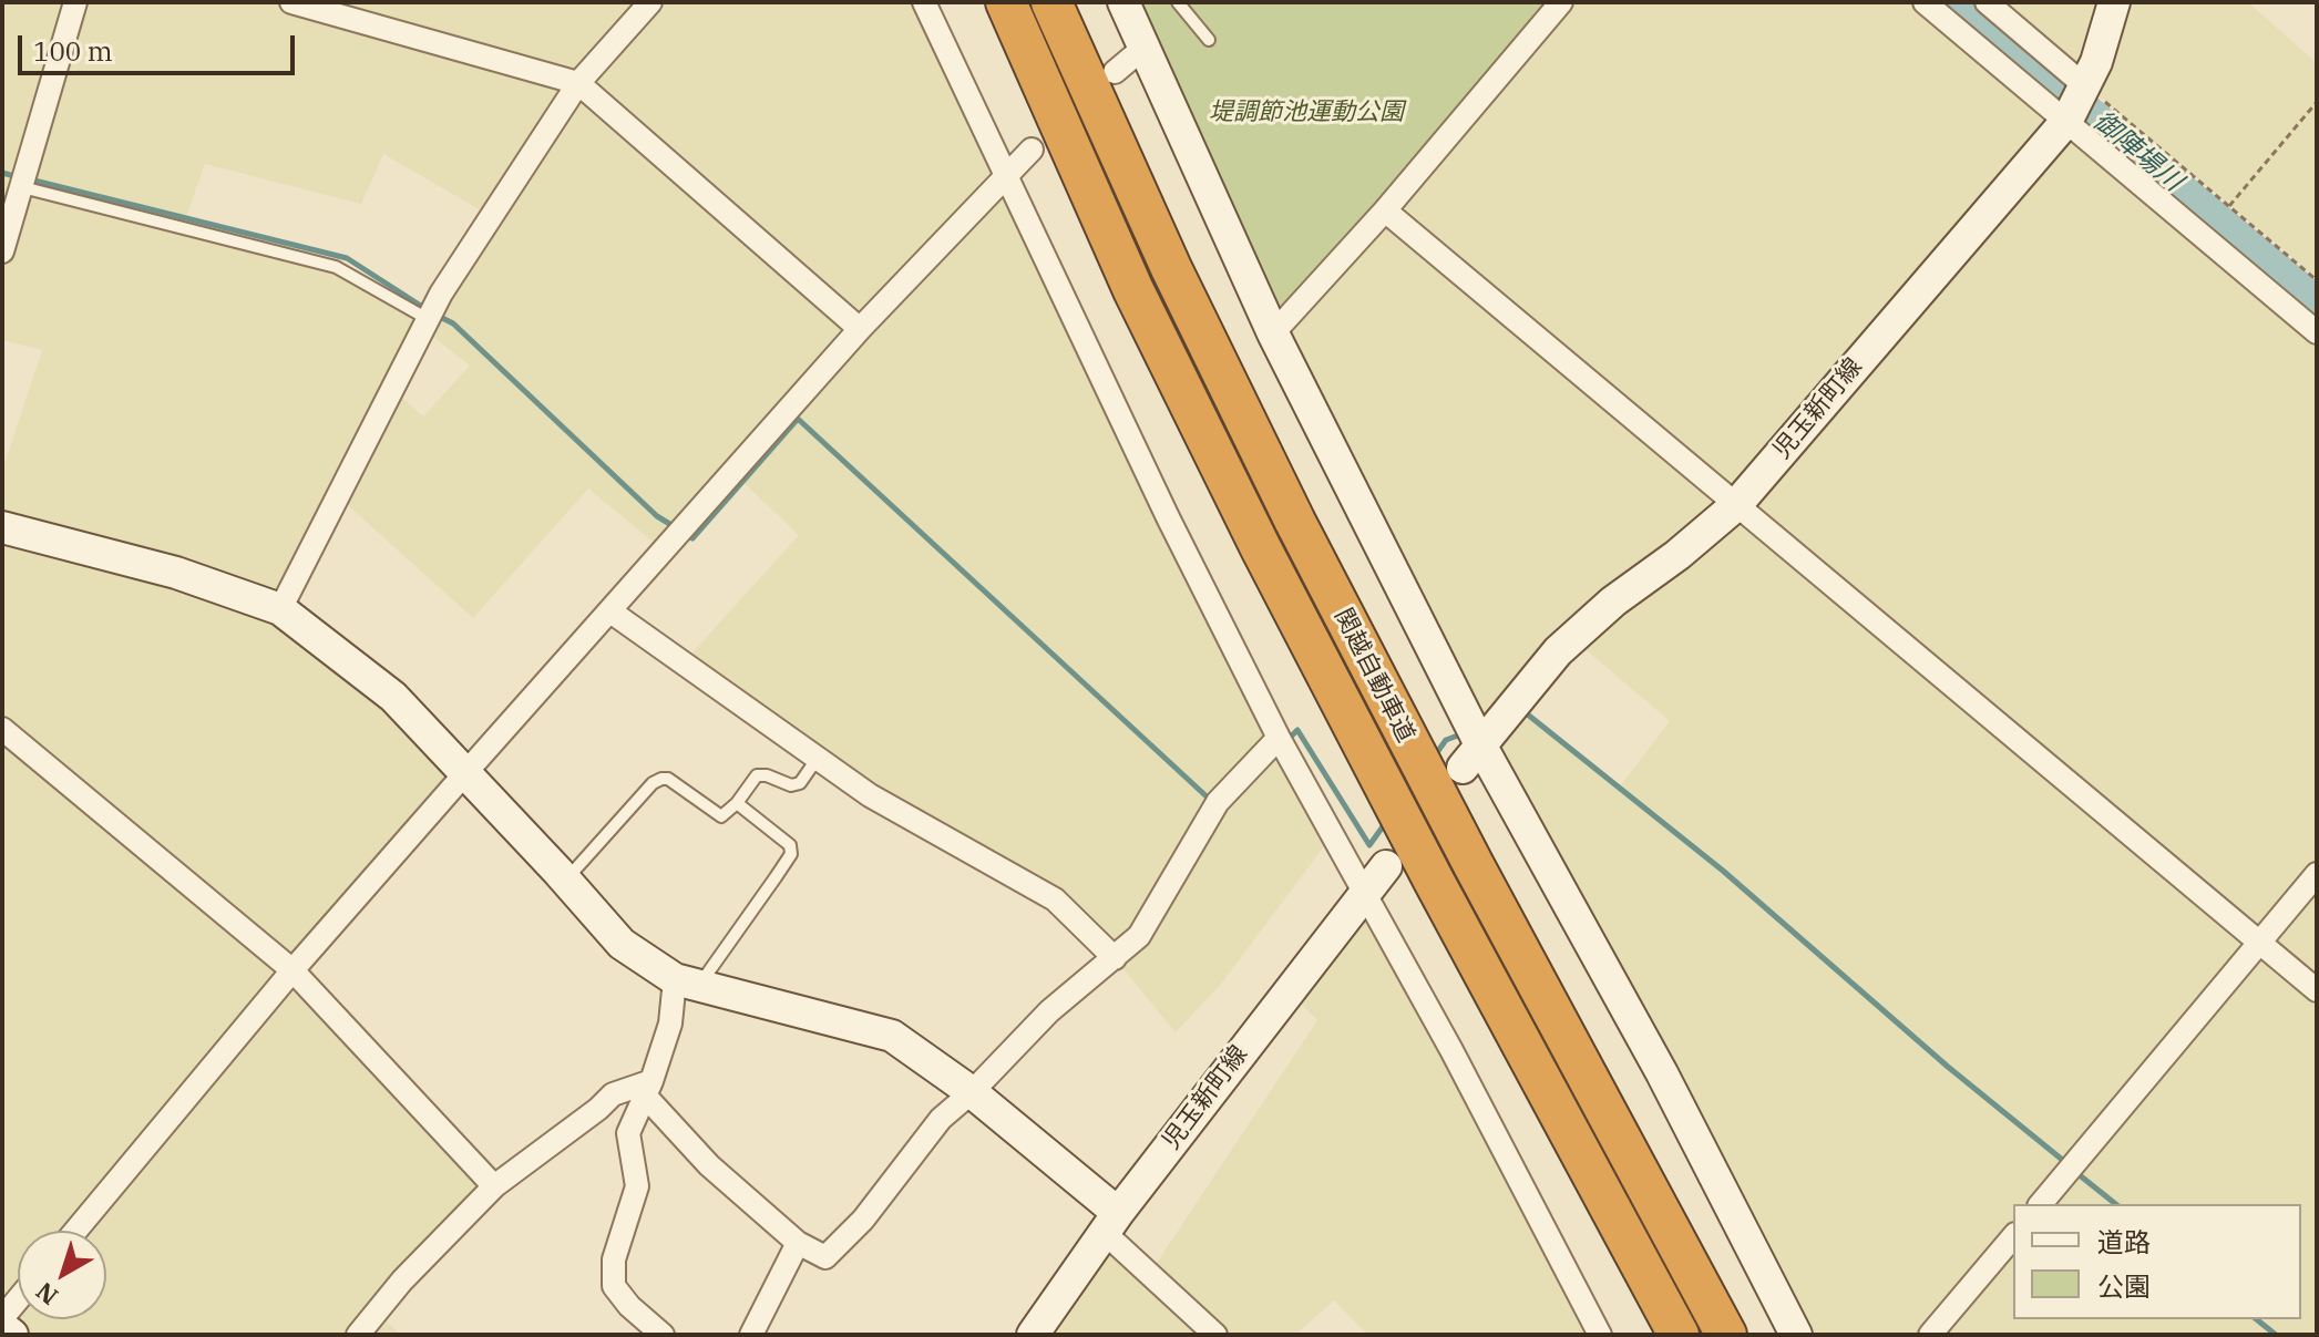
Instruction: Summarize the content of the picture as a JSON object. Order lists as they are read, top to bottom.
{
  "streets": {
    "highway": ["関越自動車道"],
    "street": ["児玉新町線"]
  },
  "water": ["御陣場川"],
  "parks": ["堤調節池運動公園"],
  "legend": ["道路", "公園"],
  "scale_bar": "100 m",
  "north": "bottom left"
}
